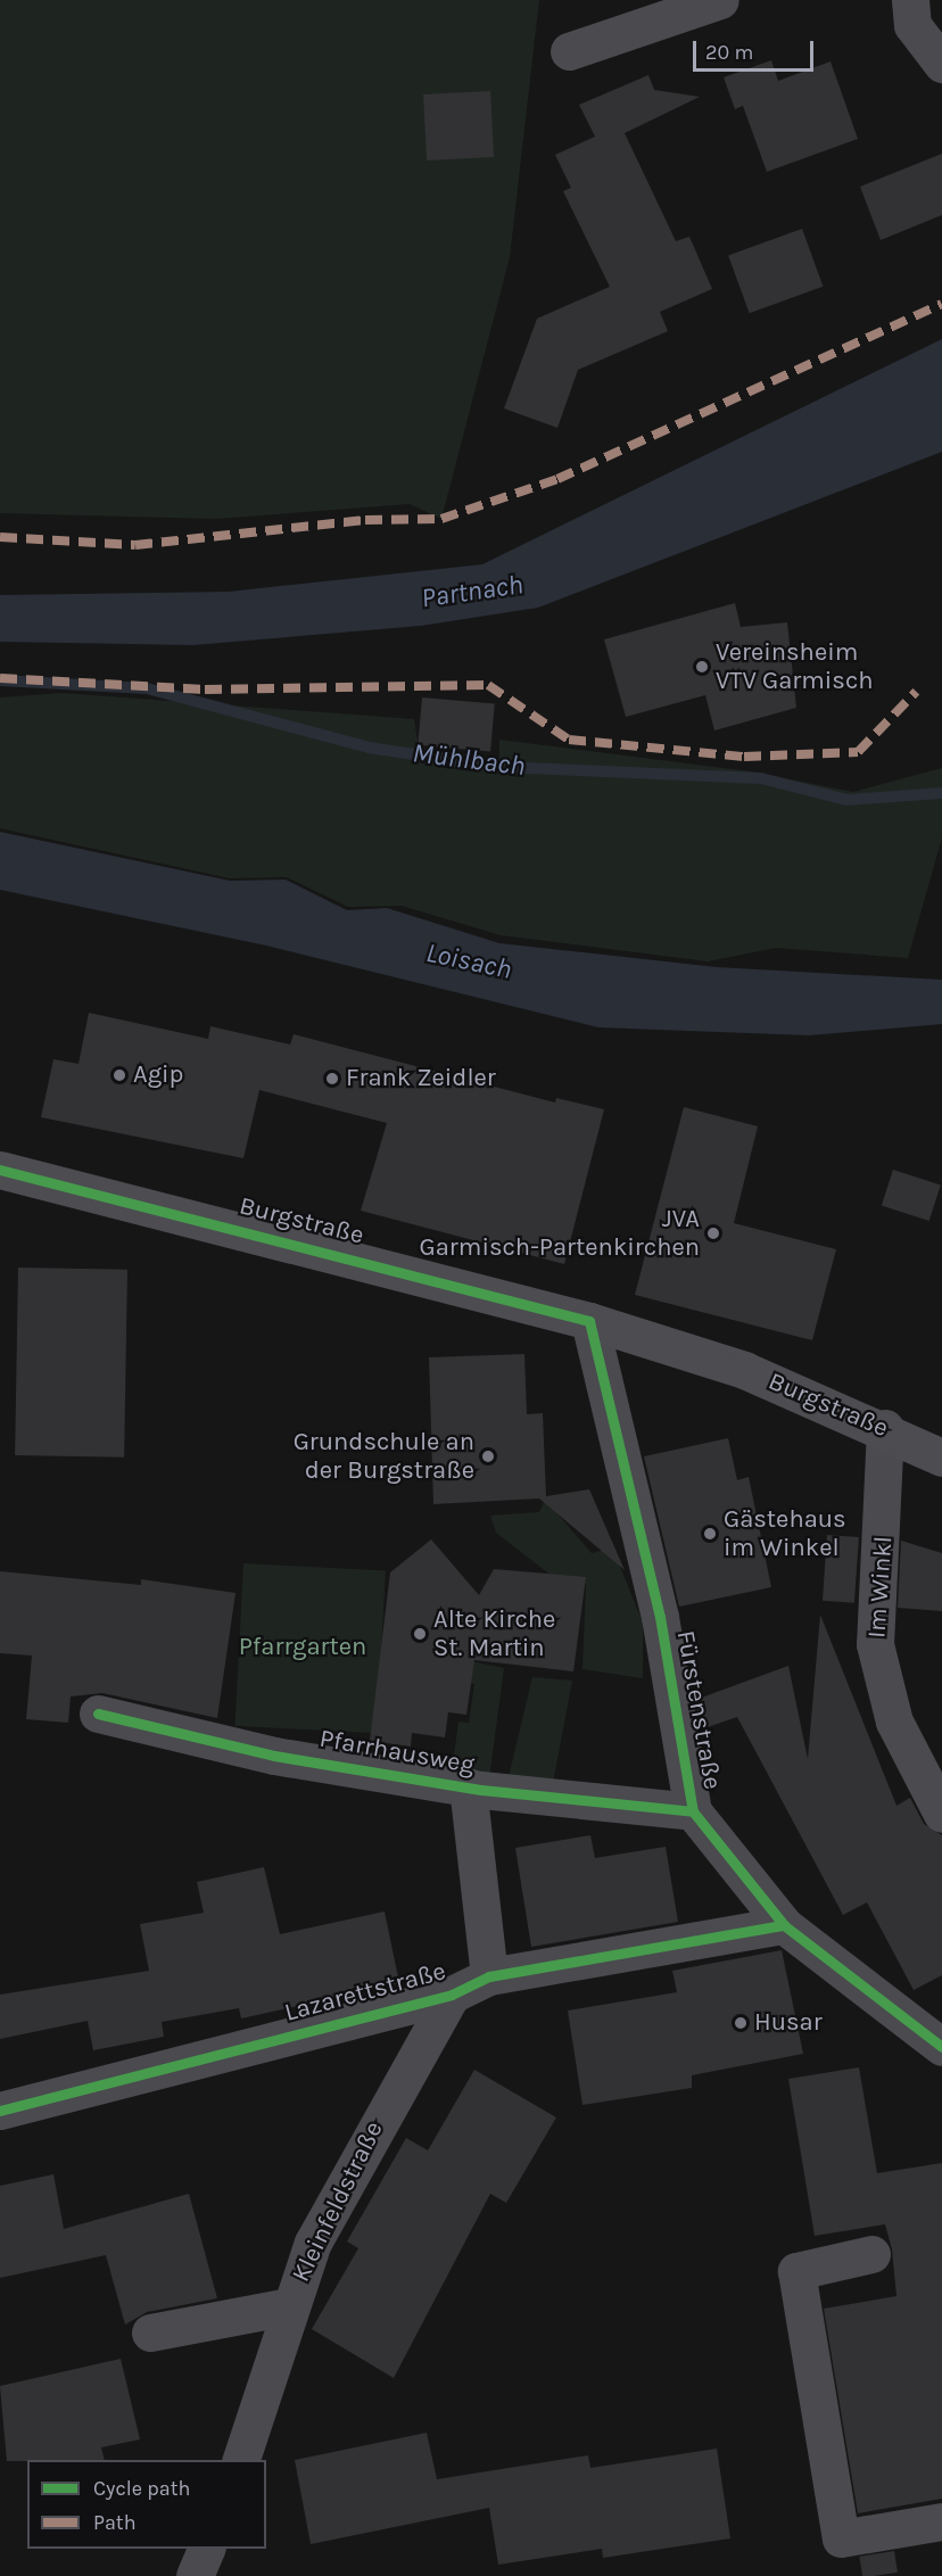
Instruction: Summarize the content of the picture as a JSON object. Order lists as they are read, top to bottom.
{
  "streets": {
    "main road": ["Burgstraße"],
    "street": [
      "Im Winkl",
      "Fürstenstraße",
      "Pfarrhausweg",
      "Lazarettstraße",
      "Kleinfeldstraße"
    ]
  },
  "crossings": [
    ["Burgstraße", "Im Winkl"],
    ["Burgstraße", "Fürstenstraße"],
    ["Fürstenstraße", "Pfarrhausweg"],
    ["Fürstenstraße", "Lazarettstraße"],
    ["Lazarettstraße", "Kleinfeldstraße"]
  ],
  "water": ["Partnach", "Mühlbach", "Loisach"],
  "parks": ["Pfarrgarten"],
  "places": [
    "Vereinsheim VTV Garmisch",
    "Agip",
    "Frank Zeidler",
    "JVA Garmisch-Partenkirchen",
    "Grundschule an der Burgstraße",
    "Gästehaus im Winkel",
    "Alte Kirche St. Martin",
    "Husar"
  ],
  "legend": ["Cycle path", "Path"],
  "scale_bar": "20 m"
}
